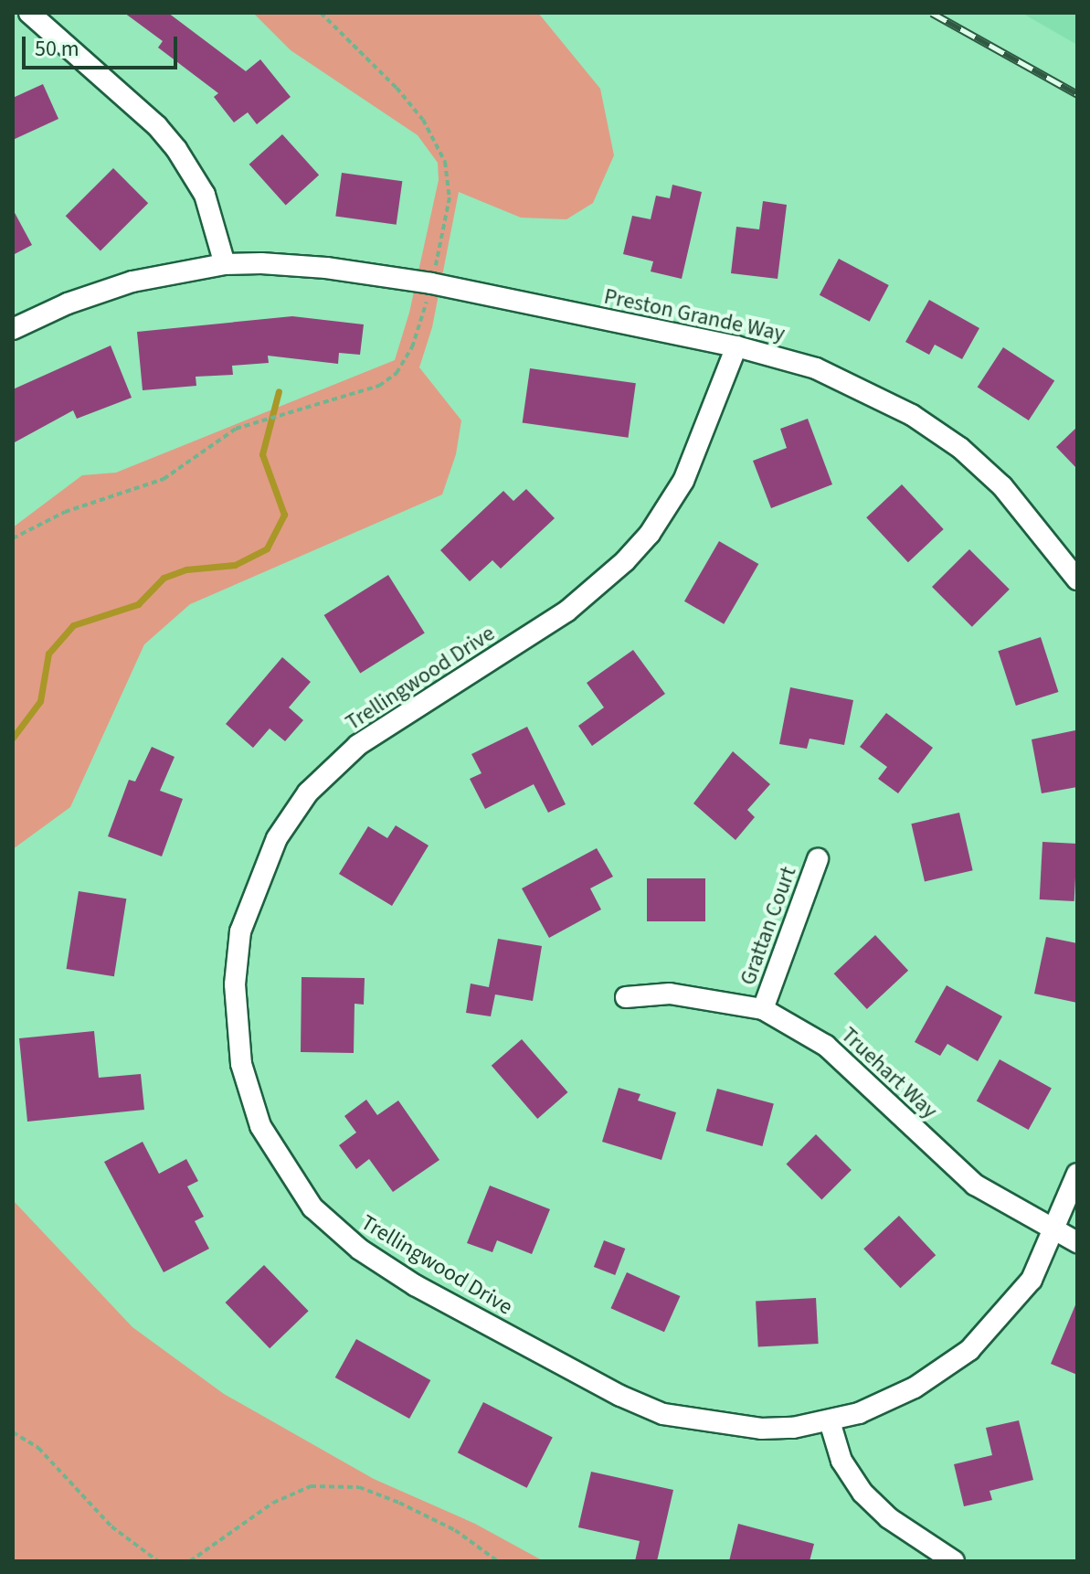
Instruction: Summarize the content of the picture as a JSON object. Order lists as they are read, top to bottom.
{
  "streets": {
    "street": [
      "Preston Grande Way",
      "Trellingwood Drive",
      "Grattan Court",
      "Truehart Way"
    ]
  },
  "crossings": [
    ["Preston Grande Way", "Trellingwood Drive"],
    ["Trellingwood Drive", "Truehart Way"],
    ["Grattan Court", "Truehart Way"]
  ],
  "scale_bar": "50 m"
}
